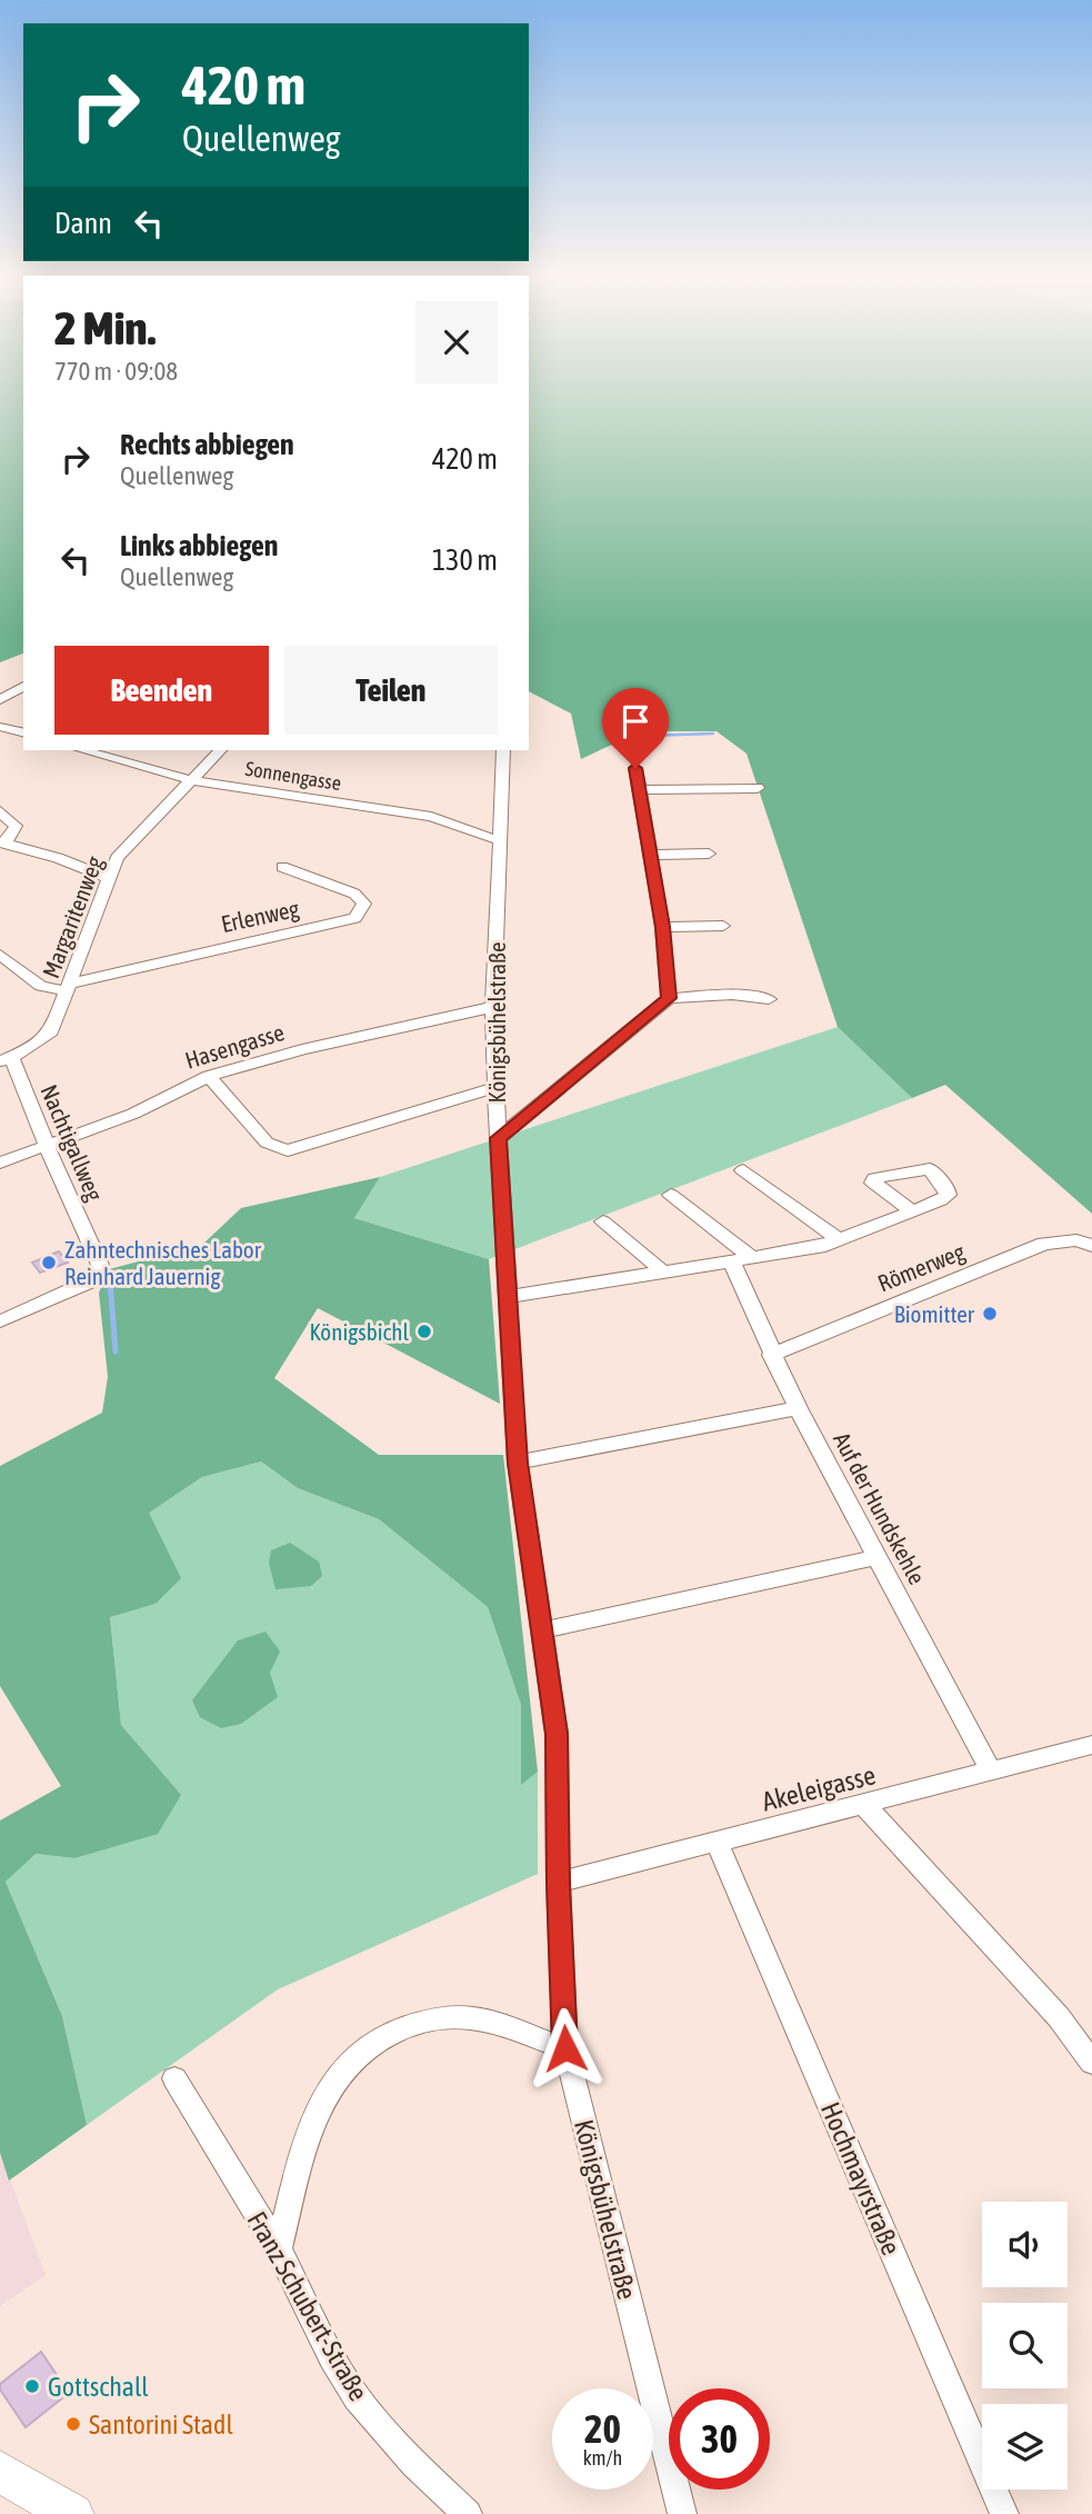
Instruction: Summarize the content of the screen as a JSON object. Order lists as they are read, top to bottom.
{
  "streets": {
    "street": [
      "Sonnengasse",
      "Erlenweg",
      "Margaritenweg",
      "Königsbühelstraße",
      "Hasengasse",
      "Nachtigallweg",
      "Römerweg",
      "Auf der Hundskehle",
      "Akeleigasse",
      "Hochmayrstraße",
      "Franz Schubert-Straße"
    ]
  },
  "crossings": [
    ["Sonnengasse", "Margaritenweg"],
    ["Sonnengasse", "Königsbühelstraße"],
    ["Erlenweg", "Margaritenweg"],
    ["Margaritenweg", "Nachtigallweg"],
    ["Königsbühelstraße", "Hasengasse"],
    ["Königsbühelstraße", "Akeleigasse"],
    ["Hasengasse", "Nachtigallweg"],
    ["Römerweg", "Auf der Hundskehle"],
    ["Auf der Hundskehle", "Akeleigasse"],
    ["Akeleigasse", "Hochmayrstraße"]
  ],
  "places": [
    "Zahntechnisches Labor Reinhard Jauernig",
    "Biomitter",
    "Königsbichl",
    "Gottschall",
    "Santorini Stadl"
  ],
  "page": {
    "turn": ["420 m", "Quellenweg"],
    "then": "Dann",
    "heading": ["2 Min.", "770 m · 09:08"],
    "list": [
      {
        "name": "Rechts abbiegen",
        "note": "Quellenweg",
        "value": "420 m"
      },
      {
        "name": "Links abbiegen",
        "note": "Quellenweg",
        "value": "130 m"
      }
    ],
    "buttons": ["Beenden", "Teilen"],
    "speed": "20 km/h",
    "limit": "30"
  }
}
